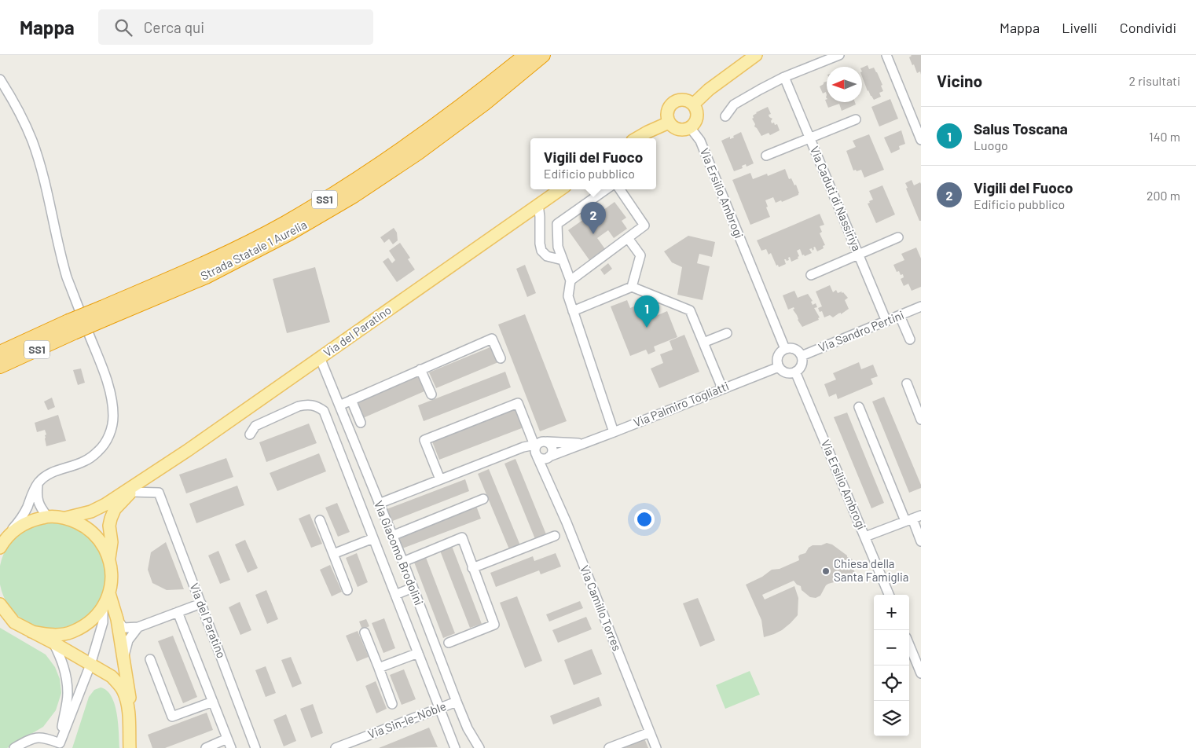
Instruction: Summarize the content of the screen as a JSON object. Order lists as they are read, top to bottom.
{
  "streets": {
    "highway": ["SS1", "Strada Statale 1 Aurelia"],
    "main road": ["Via del Paratino"],
    "street": [
      "Via Ersilio Ambrogi",
      "Via Caduti di Nassiriya",
      "Via Sandro Pertini",
      "Via Palmiro Togliatti",
      "Via Giacomo Brodolini",
      "Via Camillo Torres",
      "Via Sin-le-Noble"
    ]
  },
  "crossings": [
    ["Via Ersilio Ambrogi", "Via Sandro Pertini"],
    ["Via Ersilio Ambrogi", "Via Palmiro Togliatti"],
    ["Via Caduti di Nassiriya", "Via Sandro Pertini"],
    ["Via del Paratino", "Via Giacomo Brodolini"],
    ["Via Sandro Pertini", "Via Palmiro Togliatti"],
    ["Via Palmiro Togliatti", "Via Camillo Torres"],
    ["Via Giacomo Brodolini", "Via Sin-le-Noble"]
  ],
  "places": ["Chiesa della Santa Famiglia"],
  "north": "left",
  "page": {
    "header": "Mappa",
    "search": "Cerca qui",
    "nav": ["Mappa", "Livelli", "Condividi"],
    "heading": ["Vicino", "2 risultati"],
    "list": [
      {
        "mark": "1",
        "name": "Salus Toscana",
        "note": "Luogo",
        "value": "140 m"
      },
      {
        "mark": "2",
        "name": "Vigili del Fuoco",
        "note": "Edificio pubblico",
        "value": "200 m"
      }
    ],
    "popup": ["Vigili del Fuoco", "Edificio pubblico"],
    "pins": ["2", "1"],
    "map_buttons": ["+", "−"]
  }
}
